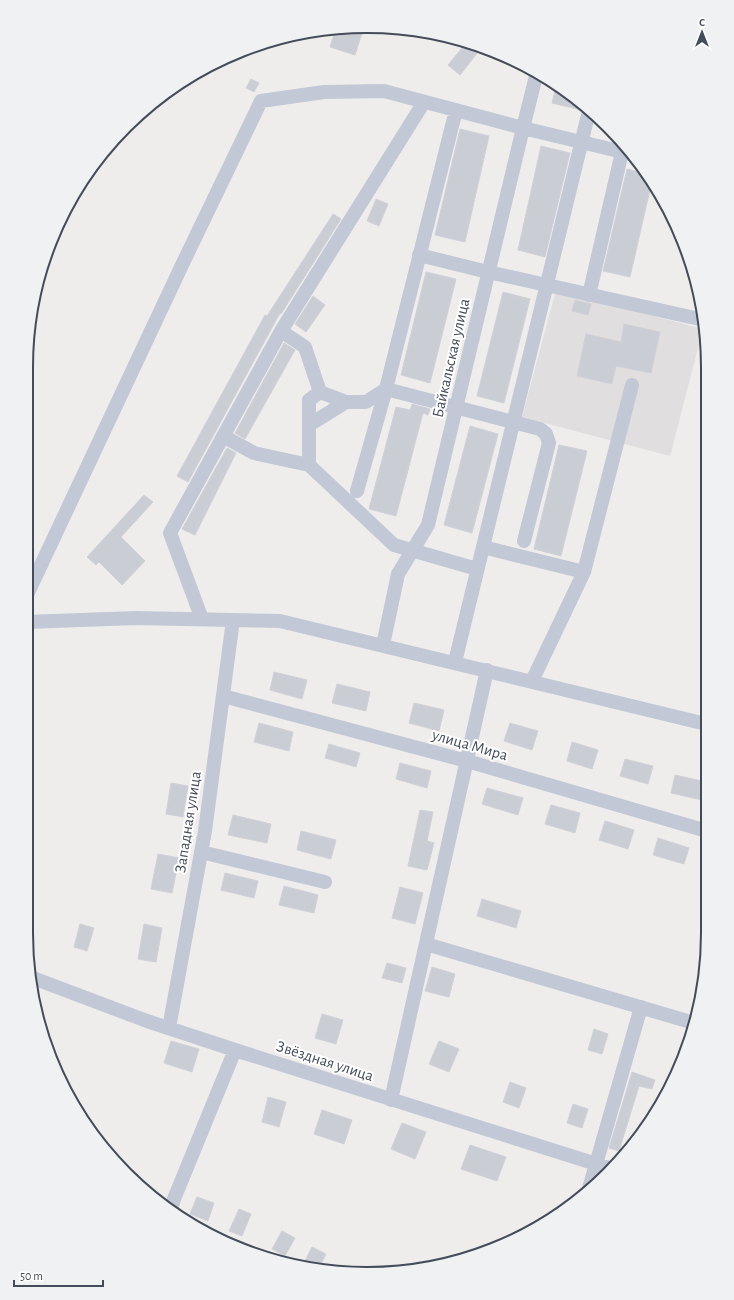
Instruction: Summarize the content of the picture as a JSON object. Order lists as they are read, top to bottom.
{
  "streets": {
    "street": [
      "Байкальская улица",
      "улица Мира",
      "Западная улица",
      "Звёздная улица"
    ]
  },
  "crossings": [
    ["улица Мира", "Западная улица"],
    ["Западная улица", "Звёздная улица"]
  ],
  "scale_bar": "50 m",
  "north": "top"
}
